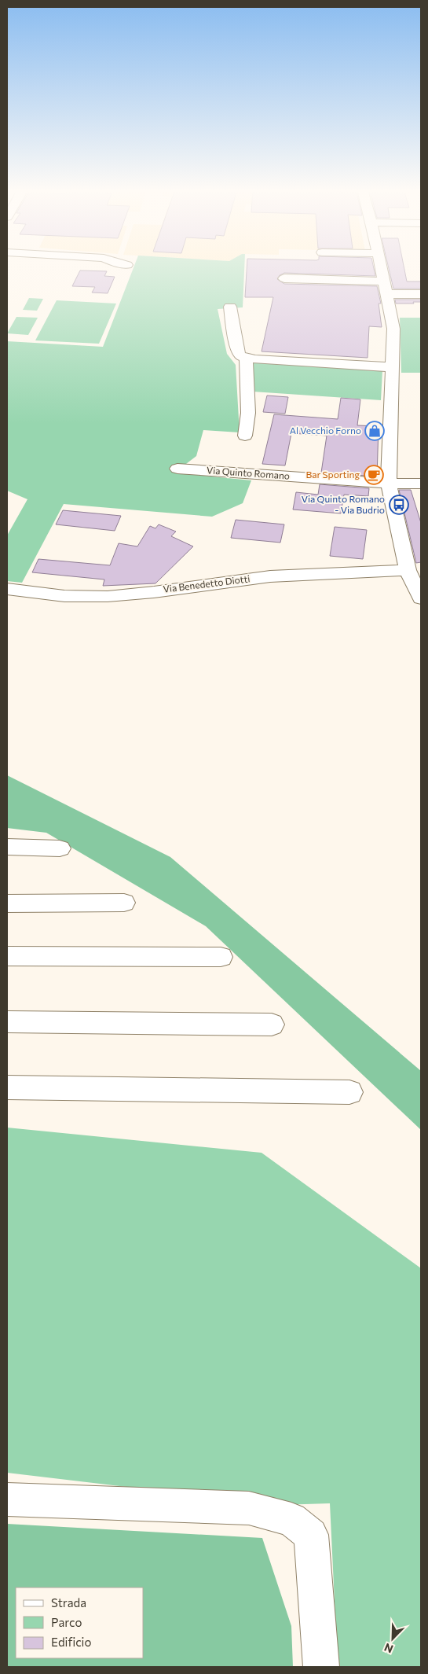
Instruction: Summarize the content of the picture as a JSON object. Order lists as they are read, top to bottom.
{
  "streets": {
    "street": ["Via Quinto Romano", "Via Benedetto Diotti"]
  },
  "places": {
    "shop": ["Al Vecchio Forno"],
    "cafe": ["Bar Sporting"],
    "bus stop": ["Via Quinto Romano - Via Budrio"]
  },
  "legend": ["Strada", "Parco", "Edificio"],
  "north": "bottom left"
}
